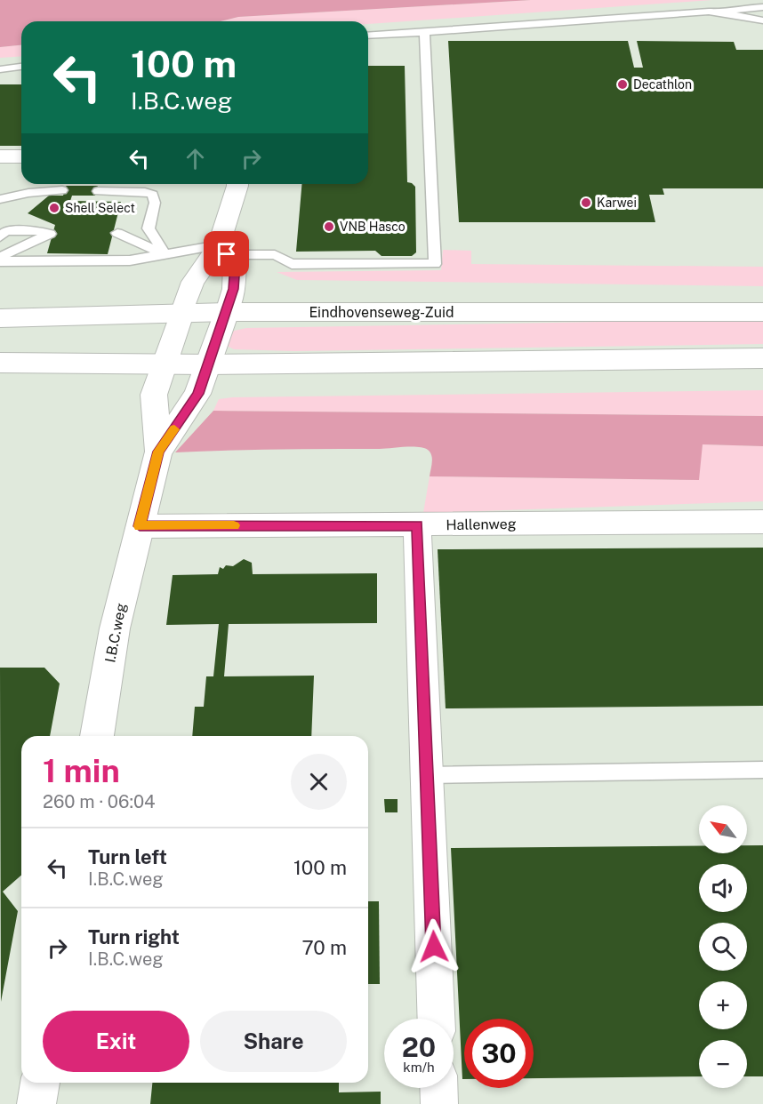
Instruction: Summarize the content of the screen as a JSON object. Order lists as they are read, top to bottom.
{
  "streets": {
    "main road": ["Eindhovenseweg-Zuid", "I.B.C.weg"],
    "street": ["Hallenweg"]
  },
  "crossings": [
    ["Eindhovenseweg-Zuid", "I.B.C.weg"]
  ],
  "places": [
    "Decathlon",
    "Karwei",
    "Shell Select",
    "VNB Hasco"
  ],
  "north": "top left",
  "page": {
    "turn": ["100 m", "I.B.C.weg"],
    "heading": ["1 min", "260 m · 06:04"],
    "map_buttons": ["+", "−"],
    "list": [
      {
        "name": "Turn left",
        "note": "I.B.C.weg",
        "value": "100 m"
      },
      {
        "name": "Turn right",
        "note": "I.B.C.weg",
        "value": "70 m"
      }
    ],
    "buttons": ["Exit", "Share"],
    "speed": "20 km/h",
    "limit": "30"
  }
}
